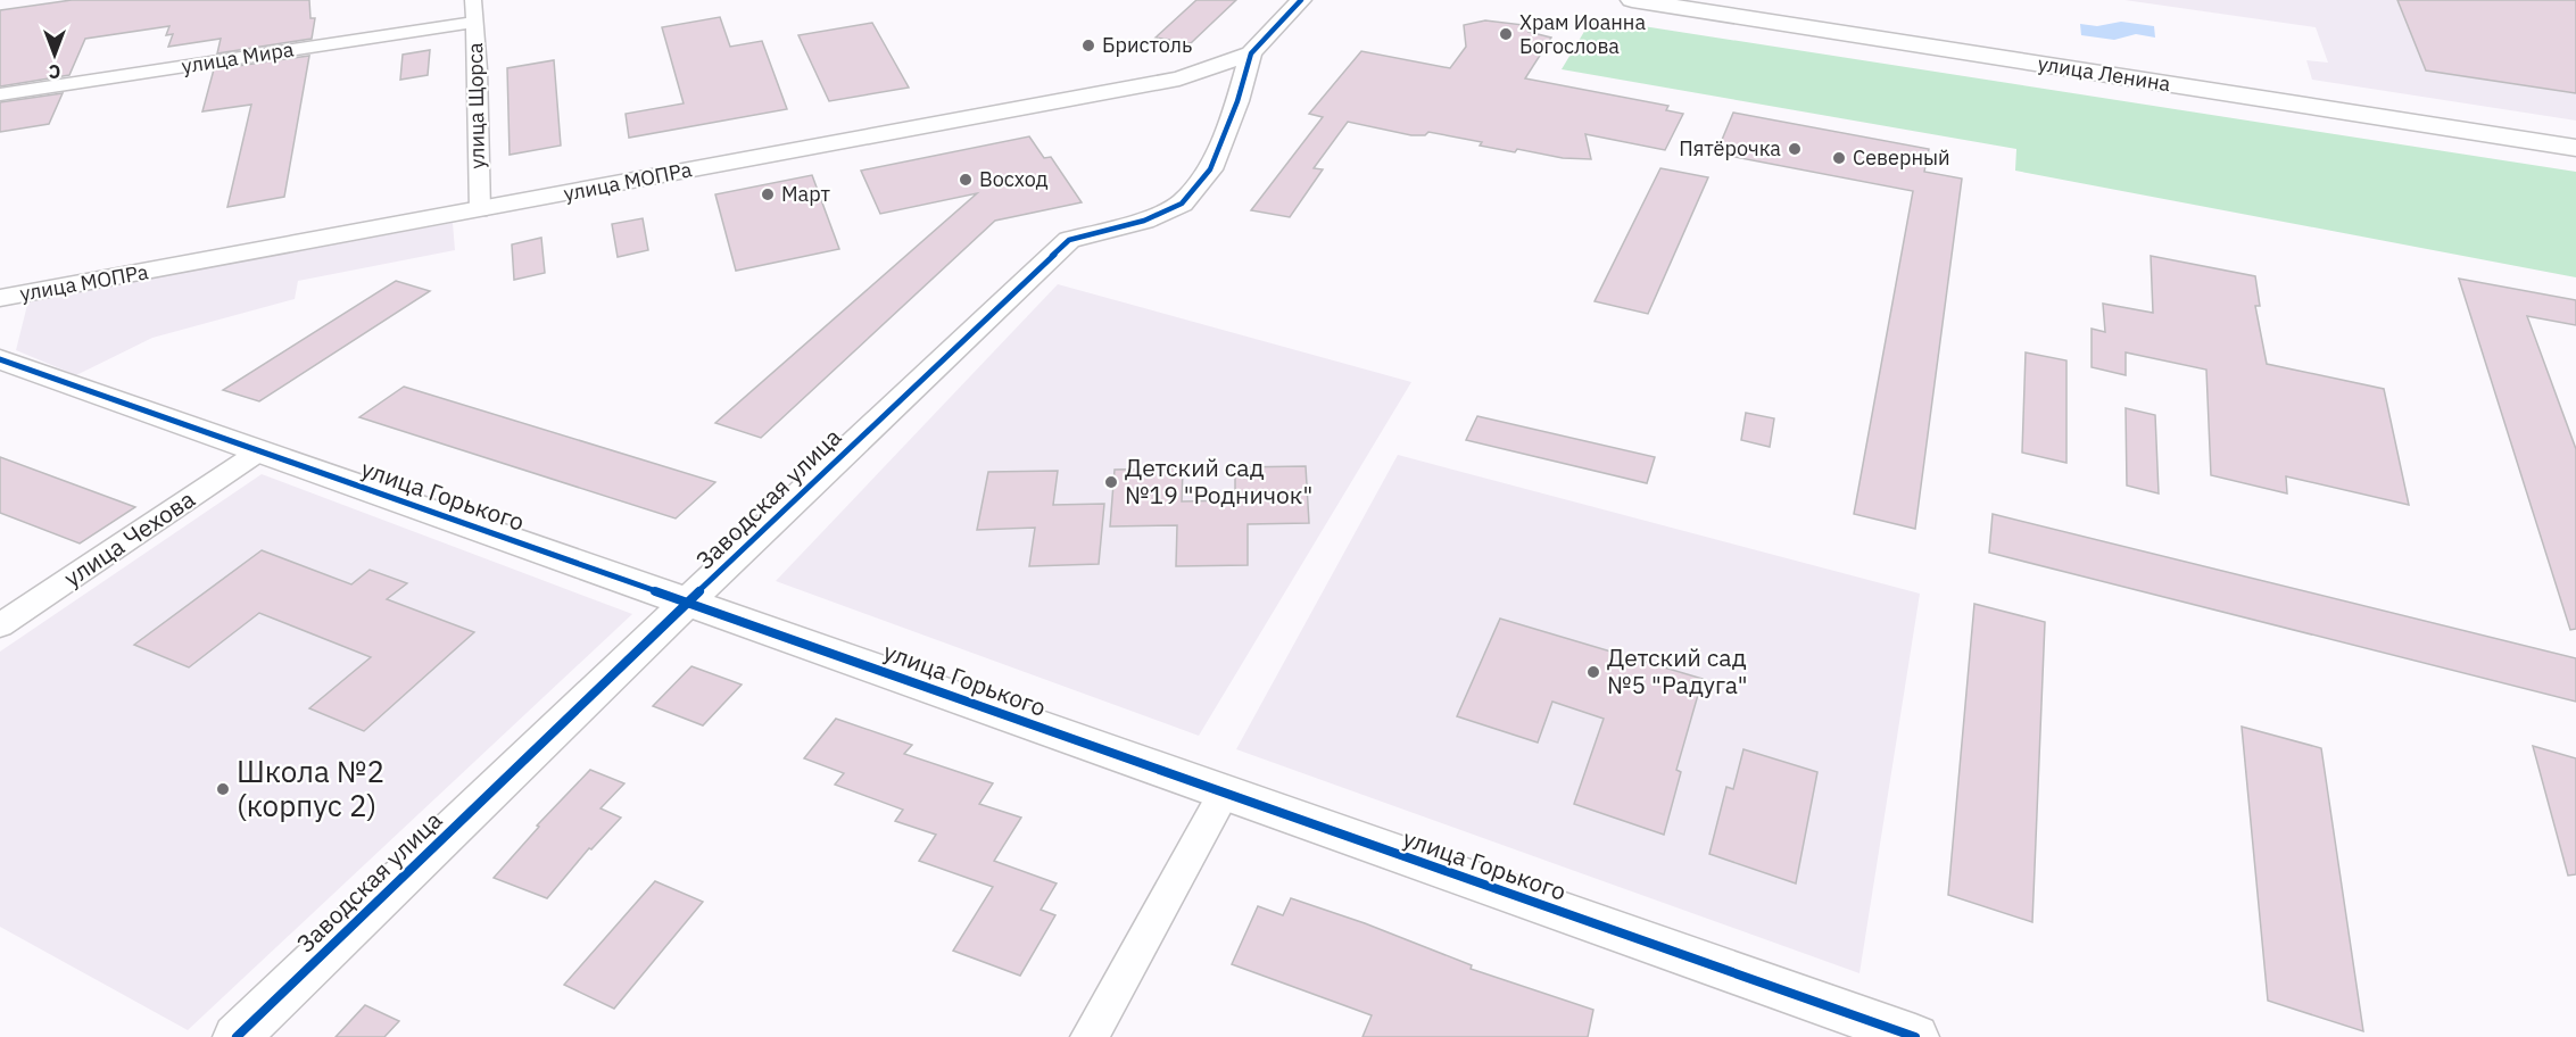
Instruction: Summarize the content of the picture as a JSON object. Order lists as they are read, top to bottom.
{
  "streets": {
    "main road": ["улица Ленина"],
    "street": [
      "улица Мира",
      "улица Щорса",
      "улица МОПРа",
      "улица Горького",
      "Заводская улица",
      "улица Чехова"
    ]
  },
  "crossings": [
    ["улица Мира", "улица Щорса"],
    ["улица Щорса", "улица МОПРа"],
    ["улица МОПРа", "Заводская улица"],
    ["улица Горького", "Заводская улица"],
    ["улица Горького", "улица Чехова"]
  ],
  "places": [
    "Храм Иоанна Богослова",
    "Бристоль",
    "Пятёрочка",
    "Северный",
    "Восход",
    "Март",
    "Детский сад №19 \"Родничок\"",
    "Детский сад №5 \"Радуга\"",
    "Школа №2 (корпус 2)"
  ],
  "north": "bottom"
}
